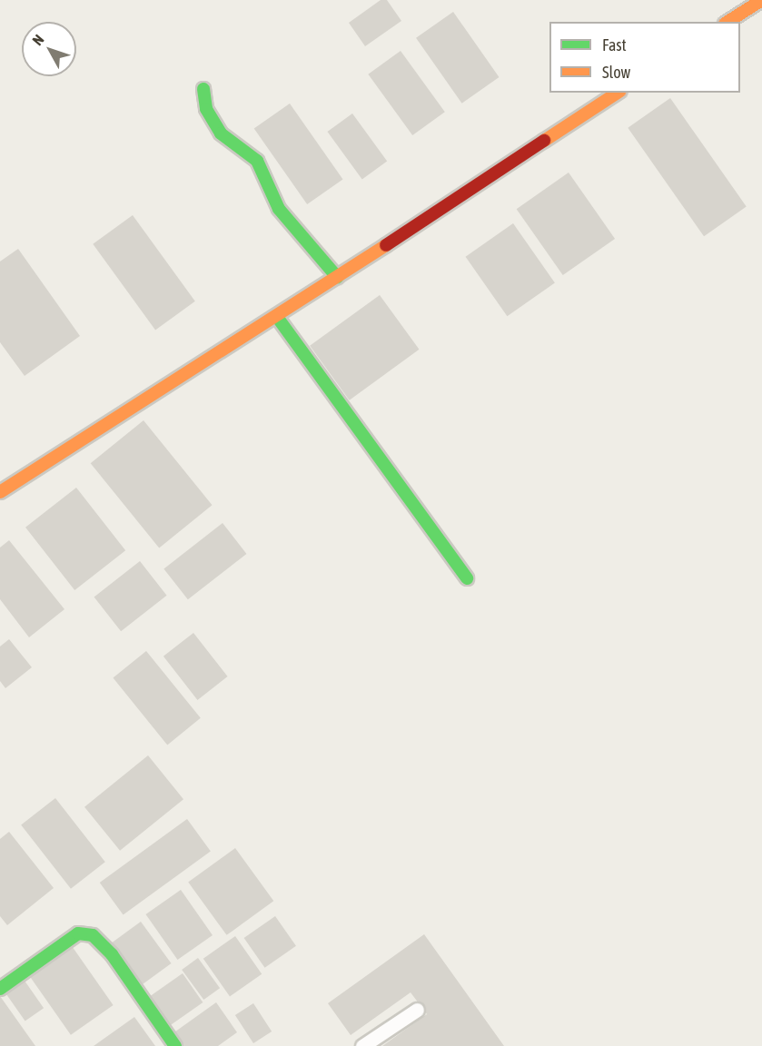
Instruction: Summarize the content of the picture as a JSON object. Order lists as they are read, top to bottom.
{
  "legend": ["Fast", "Slow"],
  "north": "top left"
}
